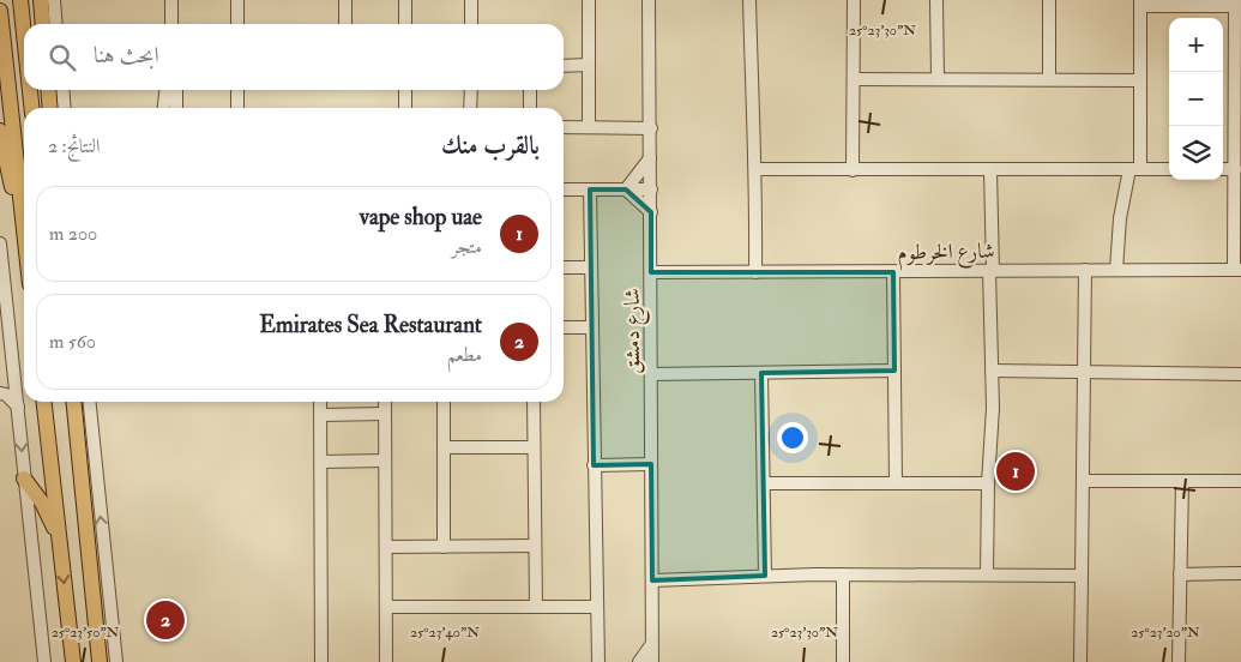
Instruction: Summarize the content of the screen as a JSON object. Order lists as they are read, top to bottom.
{
  "streets": {
    "street": ["شارع الخرطوم", "شارع دمشق"]
  },
  "crossings": [
    ["شارع الخرطوم", "شارع دمشق"]
  ],
  "page": {
    "map_buttons": ["+", "−"],
    "search": "ابحث هنا",
    "heading": ["بالقرب منك", "النتائج: 2"],
    "list": [
      {
        "mark": "1",
        "name": "vape shop uae",
        "note": "متجر",
        "value": "200 m"
      },
      {
        "mark": "2",
        "name": "Emirates Sea Restaurant",
        "note": "مطعم",
        "value": "560 m"
      }
    ],
    "pins": ["1", "2"]
  },
  "coordinates": [
    "25°23'30\"N",
    "25°23'50\"N",
    "25°23'40\"N",
    "25°23'20\"N"
  ]
}
